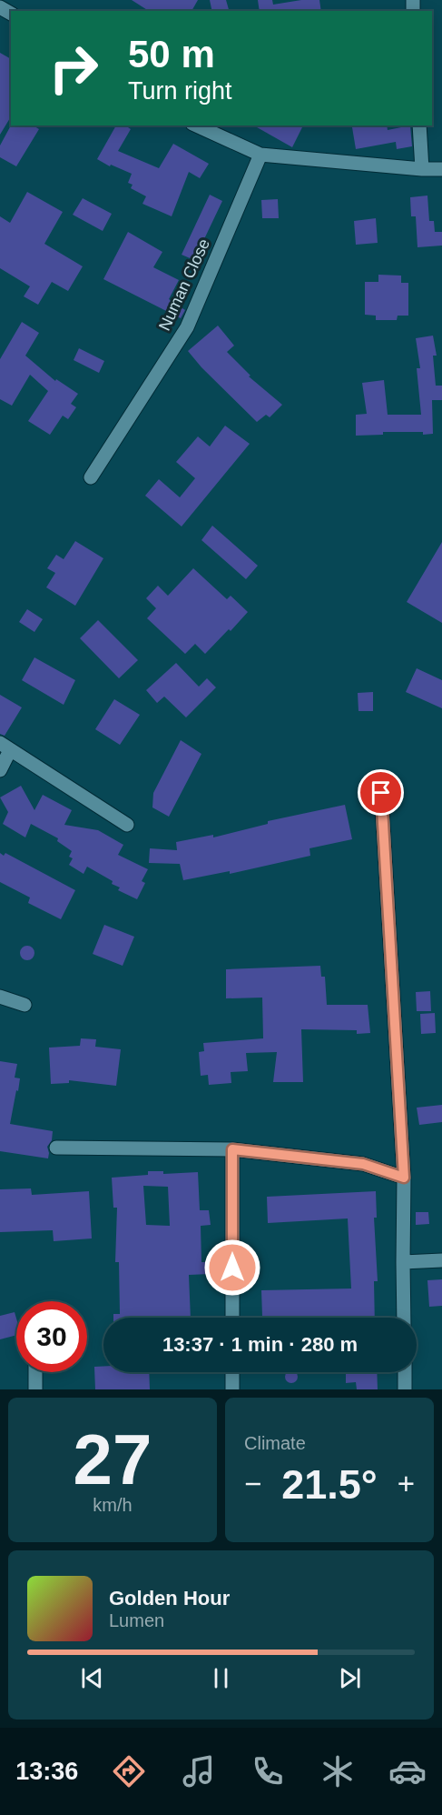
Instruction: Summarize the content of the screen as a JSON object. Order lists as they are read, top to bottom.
{
  "streets": {
    "street": ["Numan Close"]
  },
  "page": {
    "turn": ["50 m", "Turn right"],
    "limit": "30",
    "trip": "13:37 · 1 min · 280 m",
    "tile": [
      ["27", "km/h"],
      "Climate"
    ],
    "heat": ["−", "21.5°", "+"],
    "song": ["Golden Hour", "Lumen"],
    "tabs": "13:36"
  }
}
